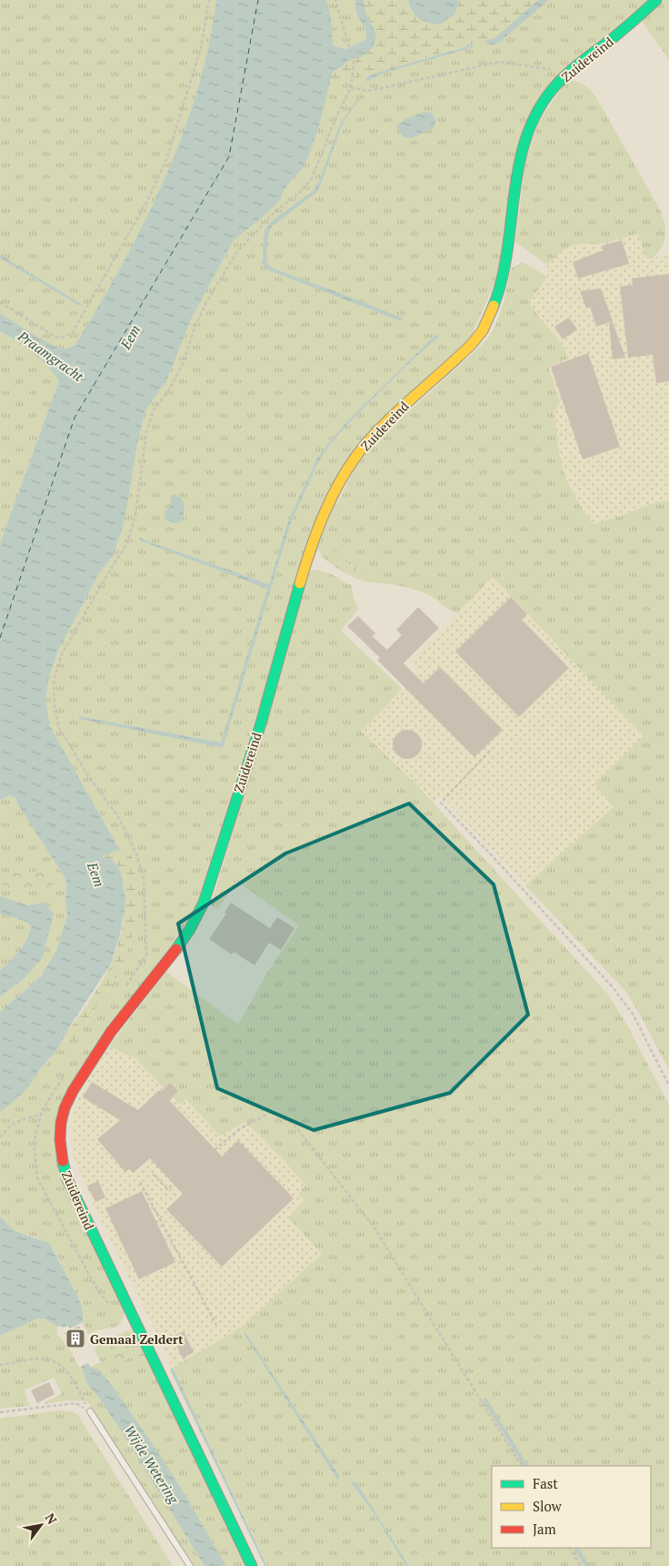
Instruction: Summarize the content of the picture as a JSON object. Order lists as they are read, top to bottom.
{
  "streets": {
    "street": ["Zuidereind"]
  },
  "water": ["Eem", "Praamgracht", "Wijde Wetering"],
  "places": {
    "building": ["Gemaal Zeldert"]
  },
  "legend": ["Fast", "Slow", "Jam"],
  "north": "top right"
}
